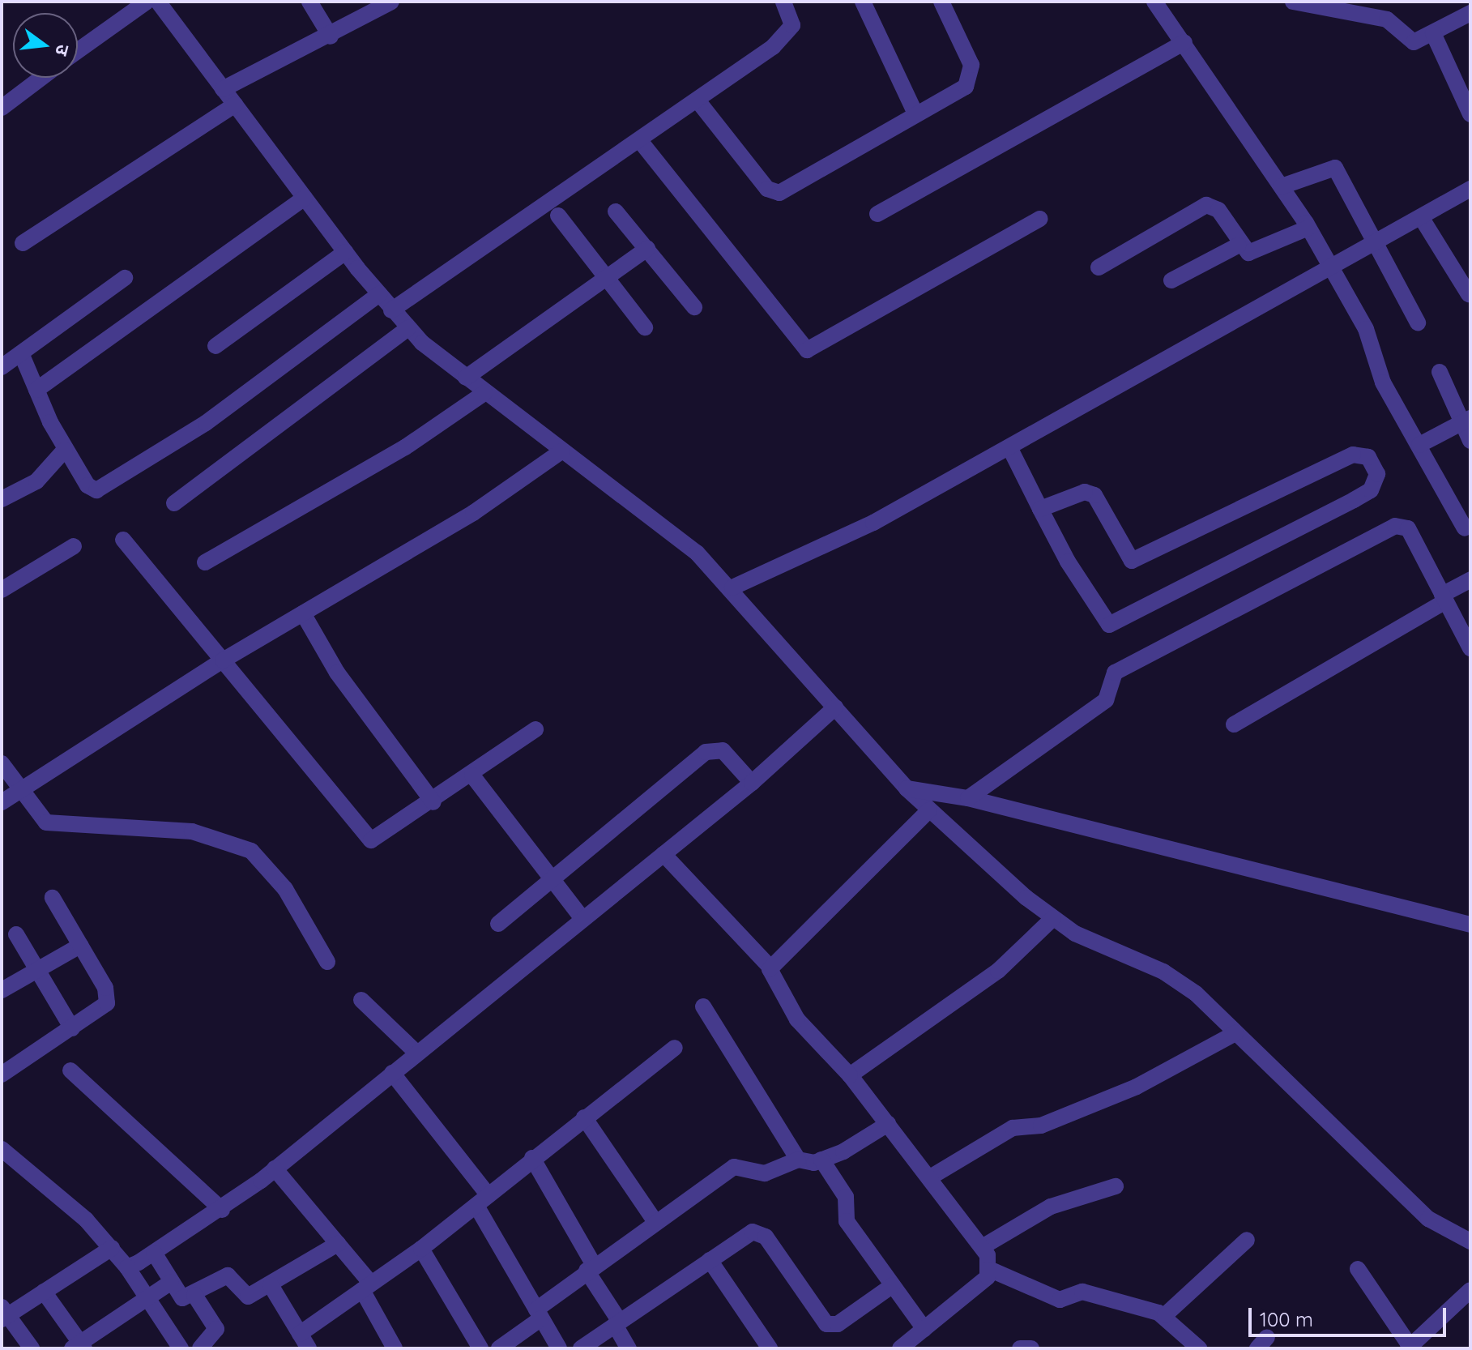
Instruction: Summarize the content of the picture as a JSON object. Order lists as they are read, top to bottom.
{
  "scale_bar": "100 m",
  "north": "right"
}
